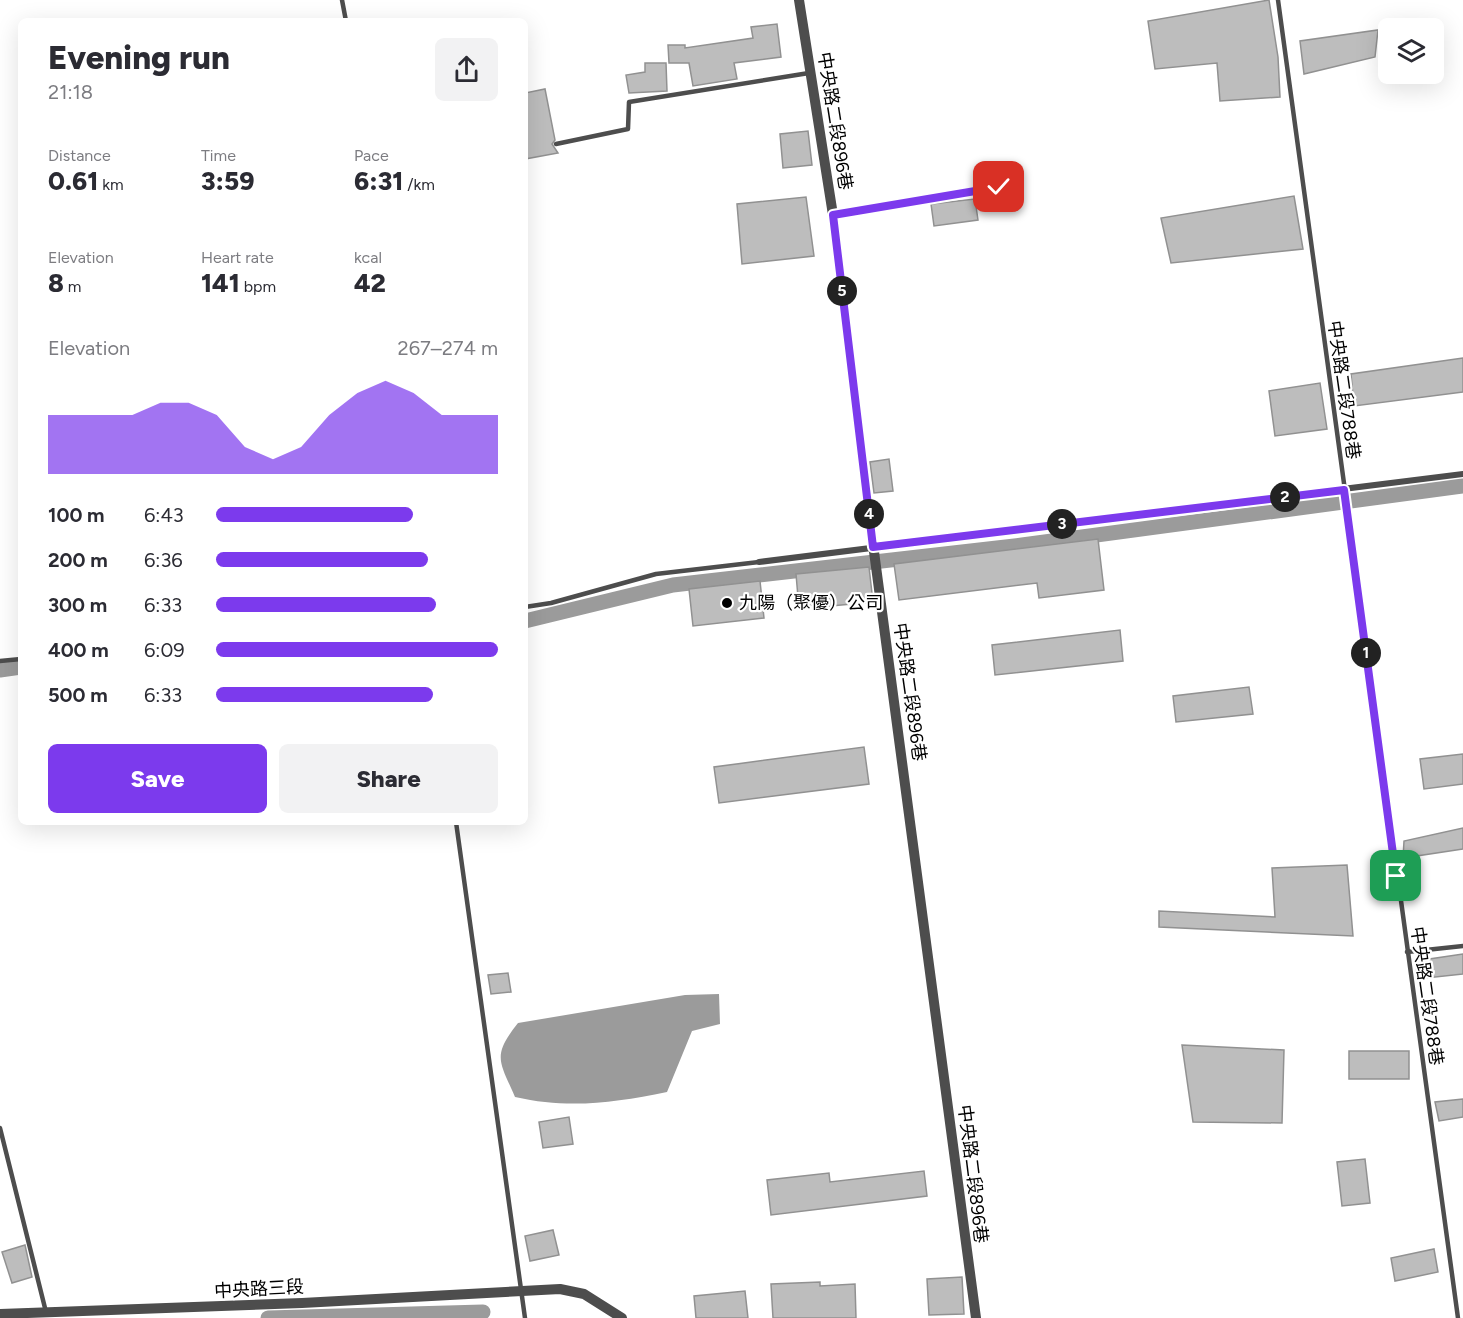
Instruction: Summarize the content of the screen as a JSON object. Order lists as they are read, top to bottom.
{
  "streets": {
    "street": ["中央路二段896巷", "中央路三段"],
    "lane": ["中央路二段788巷"]
  },
  "places": ["九陽（聚優）公司"],
  "page": {
    "heading": ["Evening run", "21:18"],
    "stats": [
      ["Distance", "0.61 km"],
      ["Time", "3:59"],
      ["Pace", "6:31 /km"],
      ["Elevation", "8 m"],
      ["Heart rate", "141 bpm"],
      ["kcal", "42"]
    ],
    "pins": [
      "5",
      "2",
      "4",
      "3",
      "1"
    ],
    "chart": ["Elevation", "267–274 m"],
    "list": [
      {
        "name": "100 m",
        "note": "6:43"
      },
      {
        "name": "200 m",
        "note": "6:36"
      },
      {
        "name": "300 m",
        "note": "6:33"
      },
      {
        "name": "400 m",
        "note": "6:09"
      },
      {
        "name": "500 m",
        "note": "6:33"
      }
    ],
    "buttons": ["Save", "Share"]
  }
}
